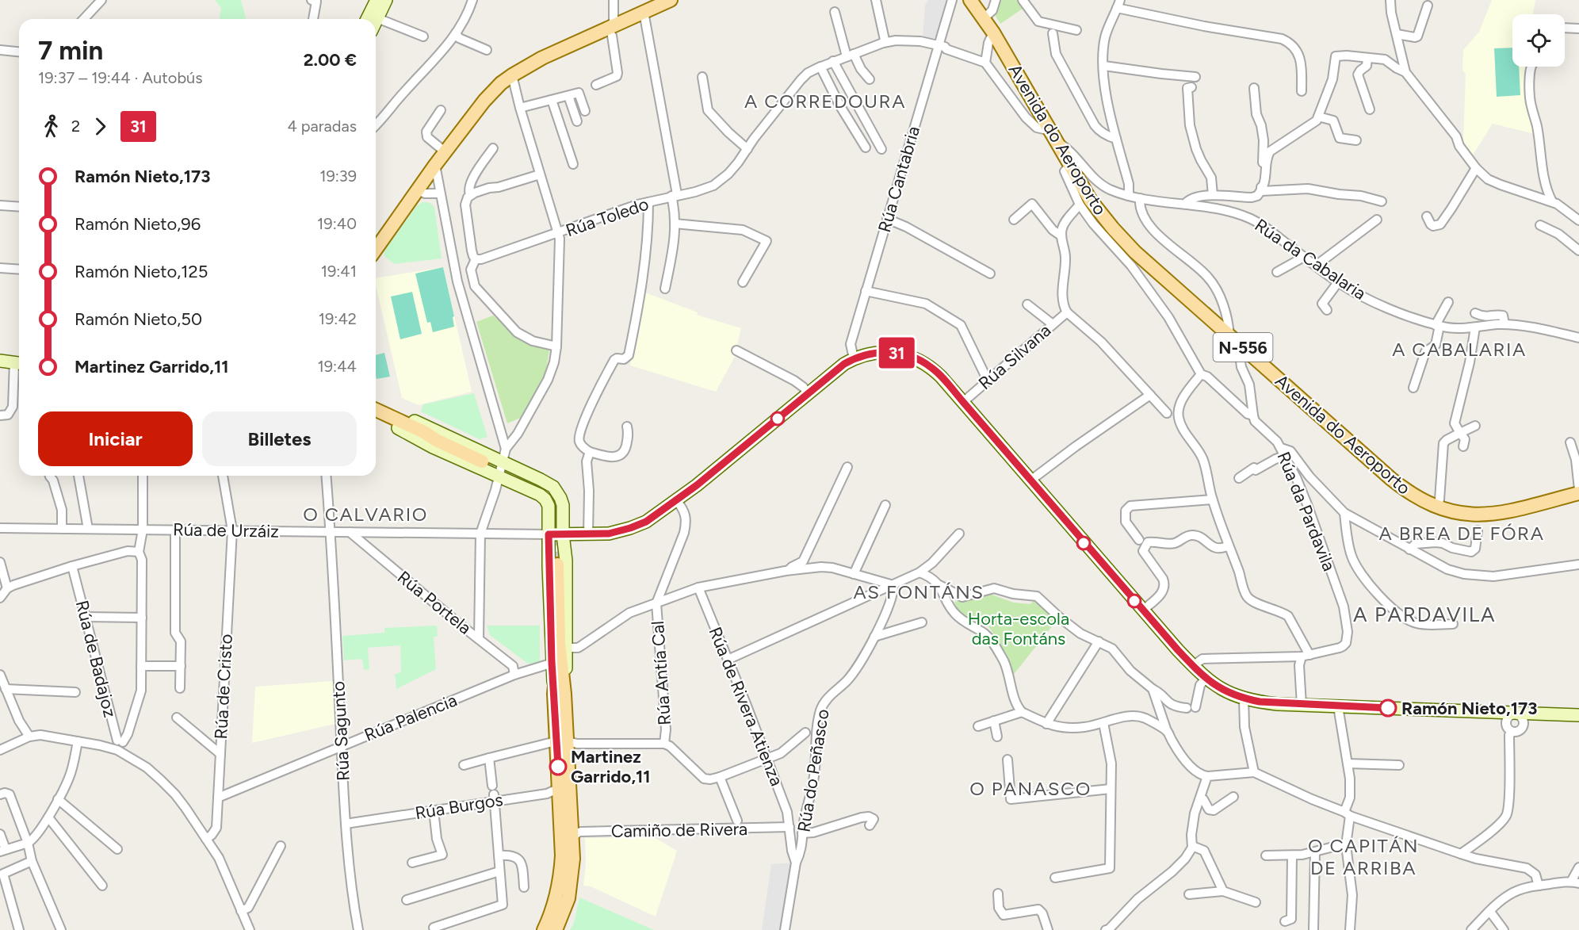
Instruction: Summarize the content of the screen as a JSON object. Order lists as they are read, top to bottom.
{
  "streets": {
    "main road": ["Avenida do Aeroporto", "N-556"],
    "street": [
      "Rúa Cantabria",
      "Rúa Toledo",
      "Rúa da Cabalaria",
      "Rúa Silvana",
      "Rúa da Pardavila",
      "Rúa de Urzáiz",
      "Rúa Portela",
      "Rúa de Badajoz",
      "Rúa Antía Cal",
      "Rúa de Cristo",
      "Rúa de Rivera Atienza",
      "Rúa Palencia",
      "Rúa Sagunto",
      "Rúa do Peñasco",
      "Rúa Burgos",
      "Camiño de Rivera"
    ]
  },
  "crossings": [
    ["Avenida do Aeroporto", "Rúa da Cabalaria"],
    ["Rúa Cantabria", "Rúa Toledo"],
    ["Rúa Toledo", "Rúa de Urzáiz"],
    ["Rúa Toledo", "Rúa Portela"],
    ["Rúa de Urzáiz", "Rúa Portela"],
    ["Rúa de Urzáiz", "Rúa de Cristo"],
    ["Rúa de Urzáiz", "Rúa Sagunto"],
    ["Rúa Portela", "Rúa Palencia"],
    ["Rúa de Cristo", "Rúa Palencia"],
    ["Rúa de Rivera Atienza", "Rúa do Peñasco"],
    ["Rúa de Rivera Atienza", "Camiño de Rivera"],
    ["Rúa Palencia", "Rúa Sagunto"],
    ["Rúa Sagunto", "Rúa Burgos"]
  ],
  "districts": [
    "A CORREDOURA",
    "A CABALARIA",
    "O CALVARIO",
    "A BREA DE FÓRA",
    "AS FONTÁNS",
    "A PARDAVILA",
    "O PANASCO",
    "O CAPITÁN DE ARRIBA"
  ],
  "parks": ["Horta-escola das Fontáns"],
  "places": ["Ramón Nieto,173", "Martinez Garrido,11"],
  "lines": ["bus line 31"],
  "page": {
    "on_map": "31",
    "heading": ["7 min", "19:37 – 19:44 · Autobús", "2.00 €"],
    "legs": ["2", "31", "4 paradas"],
    "list": [
      {
        "name": "Ramón Nieto,173",
        "value": "19:39"
      },
      {
        "name": "Ramón Nieto,96",
        "value": "19:40"
      },
      {
        "name": "Ramón Nieto,125",
        "value": "19:41"
      },
      {
        "name": "Ramón Nieto,50",
        "value": "19:42"
      },
      {
        "name": "Martinez Garrido,11",
        "value": "19:44"
      }
    ],
    "buttons": ["Iniciar", "Billetes"]
  }
}
